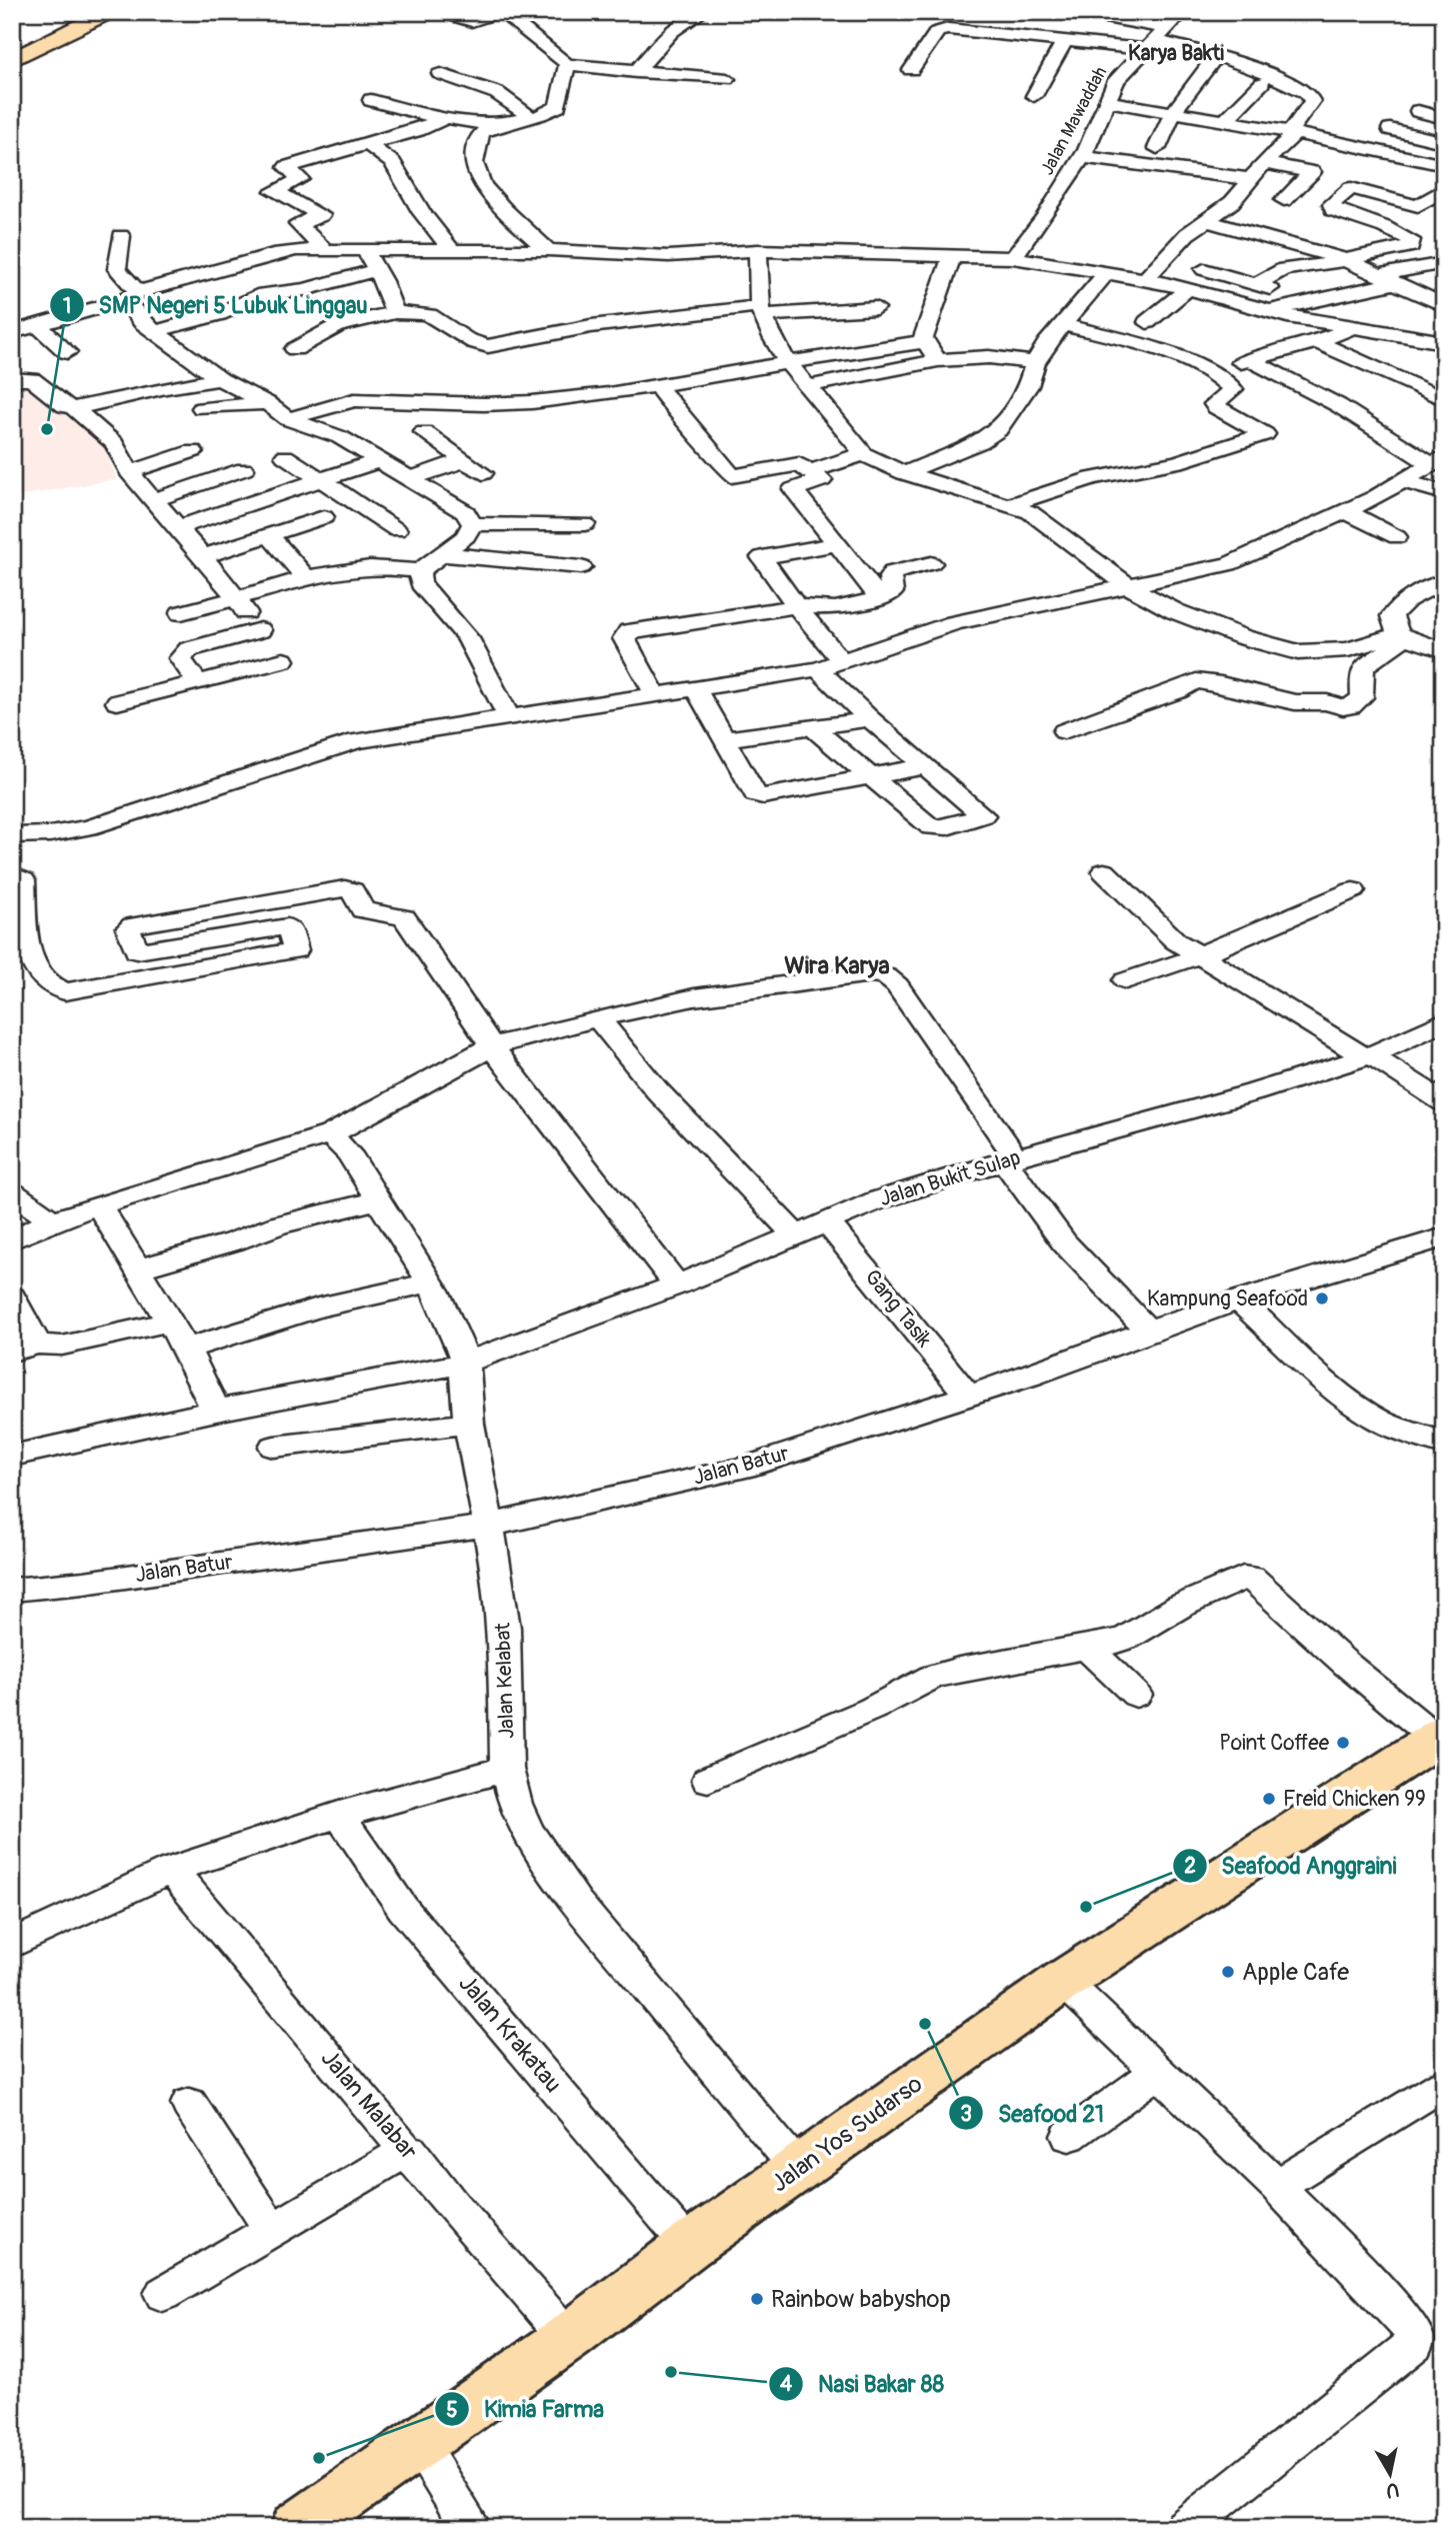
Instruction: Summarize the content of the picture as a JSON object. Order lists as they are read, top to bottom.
{
  "streets": {
    "highway": ["Jalan Yos Sudarso"],
    "street": [
      "Jalan Mawaddah",
      "Jalan Bukit Sulap",
      "Gang Tasik",
      "Jalan Batur",
      "Jalan Kelabat",
      "Jalan Krakatau",
      "Jalan Malabar"
    ]
  },
  "crossings": [
    ["Jalan Bukit Sulap", "Gang Tasik"],
    ["Jalan Bukit Sulap", "Jalan Kelabat"],
    ["Gang Tasik", "Jalan Batur"],
    ["Jalan Batur", "Jalan Kelabat"],
    ["Jalan Kelabat", "Jalan Yos Sudarso"],
    ["Jalan Krakatau", "Jalan Yos Sudarso"],
    ["Jalan Malabar", "Jalan Yos Sudarso"]
  ],
  "districts": ["Karya Bakti", "Wira Karya"],
  "places": [
    "SMP Negeri 5 Lubuk Linggau",
    "Kampung Seafood",
    "Point Coffee",
    "Freid Chicken 99",
    "Seafood Anggraini",
    "Apple Cafe",
    "Seafood 21",
    "Rainbow babyshop",
    "Nasi Bakar 88",
    "Kimia Farma"
  ],
  "north": "bottom"
}
